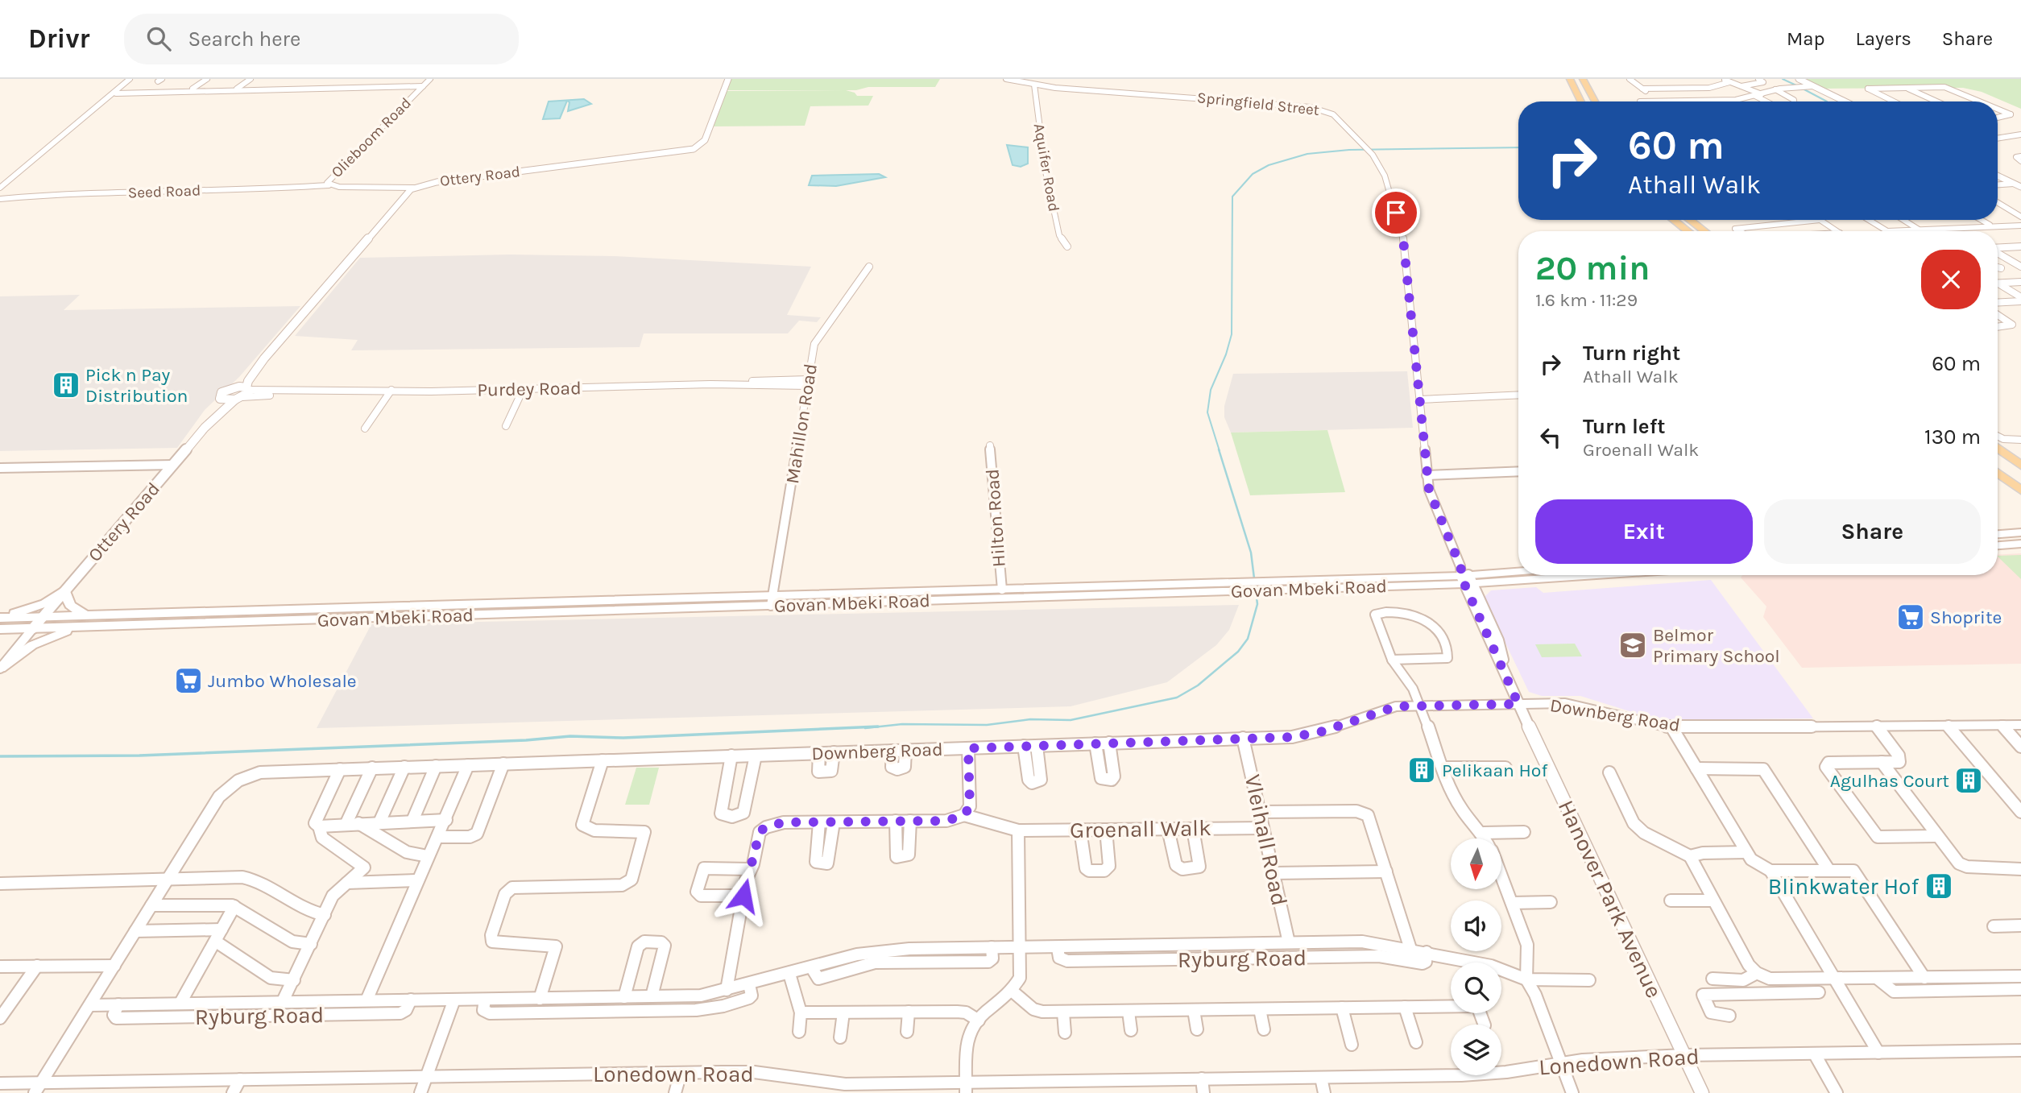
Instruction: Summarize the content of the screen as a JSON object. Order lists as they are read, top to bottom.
{
  "streets": {
    "main road": ["Govan Mbeki Road"],
    "street": [
      "Springfield Street",
      "Olieboom Road",
      "Aquifer Road",
      "Ottery Road",
      "Seed Road",
      "Purdey Road",
      "Mahillon Road",
      "Hilton Road",
      "Downberg Road",
      "Groenall Walk",
      "Vleihall Road",
      "Hanover Park Avenue",
      "Ryburg Road",
      "Lonedown Road"
    ]
  },
  "crossings": [
    ["Springfield Street", "Aquifer Road"],
    ["Springfield Street", "Govan Mbeki Road"],
    ["Springfield Street", "Hanover Park Avenue"],
    ["Olieboom Road", "Ottery Road"],
    ["Olieboom Road", "Seed Road"],
    ["Ottery Road", "Purdey Road"],
    ["Ottery Road", "Govan Mbeki Road"],
    ["Purdey Road", "Mahillon Road"],
    ["Mahillon Road", "Govan Mbeki Road"],
    ["Hilton Road", "Govan Mbeki Road"],
    ["Govan Mbeki Road", "Hanover Park Avenue"],
    ["Downberg Road", "Vleihall Road"],
    ["Downberg Road", "Hanover Park Avenue"],
    ["Groenall Walk", "Vleihall Road"],
    ["Vleihall Road", "Ryburg Road"],
    ["Hanover Park Avenue", "Lonedown Road"]
  ],
  "places": {
    "building": [
      "Pick n Pay Distribution",
      "Pelikaan Hof",
      "Agulhas Court",
      "Blinkwater Hof"
    ],
    "supermarket": ["Shoprite", "Jumbo Wholesale"],
    "school or university": ["Belmor Primary School"]
  },
  "north": "bottom",
  "page": {
    "header": "Drivr",
    "search": "Search here",
    "nav": ["Map", "Layers", "Share"],
    "turn": ["60 m", "Athall Walk"],
    "heading": ["20 min", "1.6 km · 11:29"],
    "list": [
      {
        "name": "Turn right",
        "note": "Athall Walk",
        "value": "60 m"
      },
      {
        "name": "Turn left",
        "note": "Groenall Walk",
        "value": "130 m"
      }
    ],
    "buttons": ["Exit", "Share"]
  }
}
